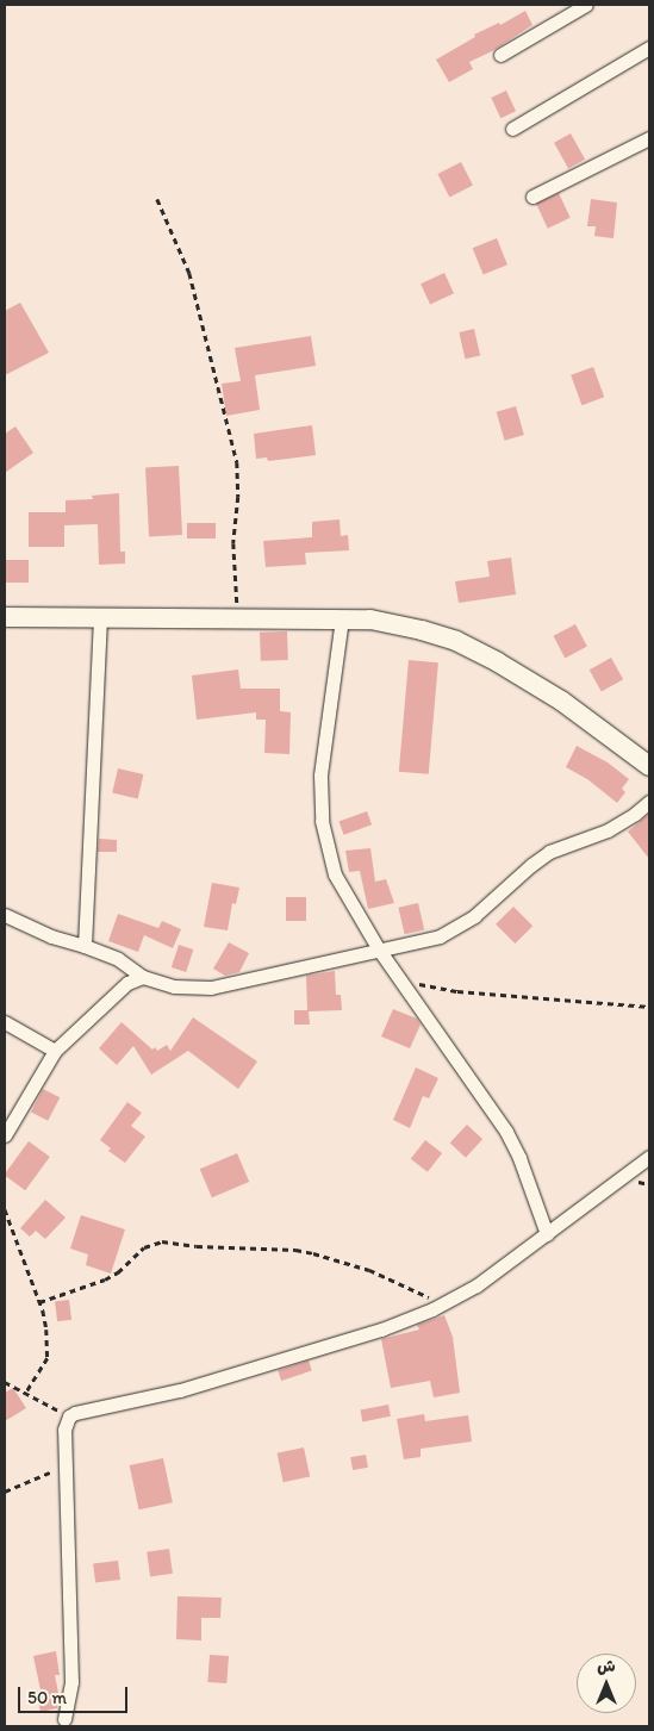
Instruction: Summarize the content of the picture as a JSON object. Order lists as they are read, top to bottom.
{
  "scale_bar": "50 m",
  "north": "top"
}
